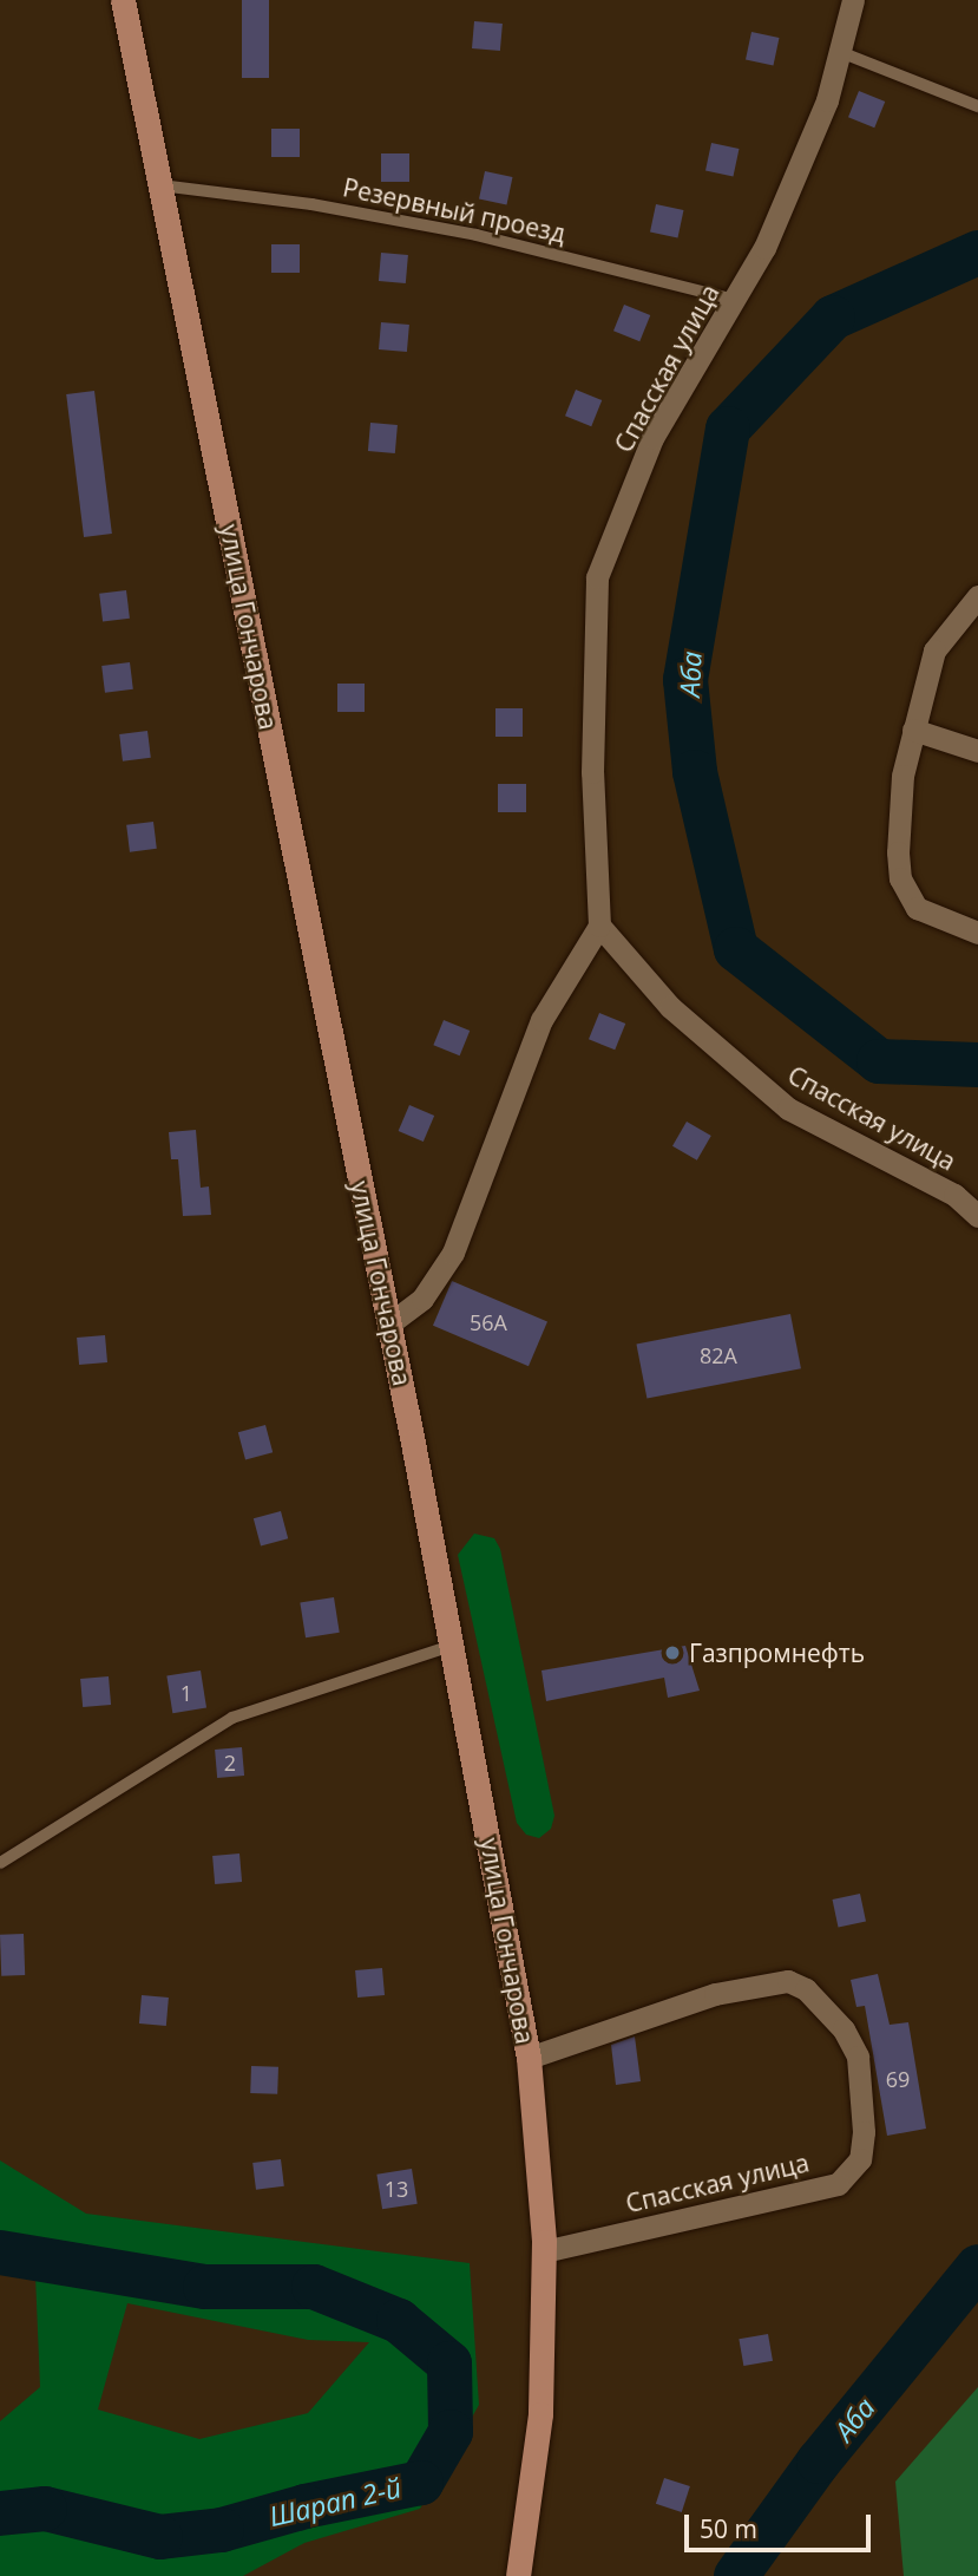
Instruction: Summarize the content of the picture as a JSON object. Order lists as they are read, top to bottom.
{
  "streets": {
    "main road": ["улица Гончарова"],
    "street": ["Спасская улица"],
    "lane": ["Резервный проезд"]
  },
  "crossings": [
    ["Резервный проезд", "Спасская улица"],
    ["Резервный проезд", "улица Гончарова"],
    ["Спасская улица", "улица Гончарова"]
  ],
  "water": ["Аба", "Шарап 2-й"],
  "places": ["Газпромнефть"],
  "house_numbers": [
    "56А",
    "82А",
    "1",
    "2",
    "69",
    "13"
  ],
  "scale_bar": "50 m"
}
